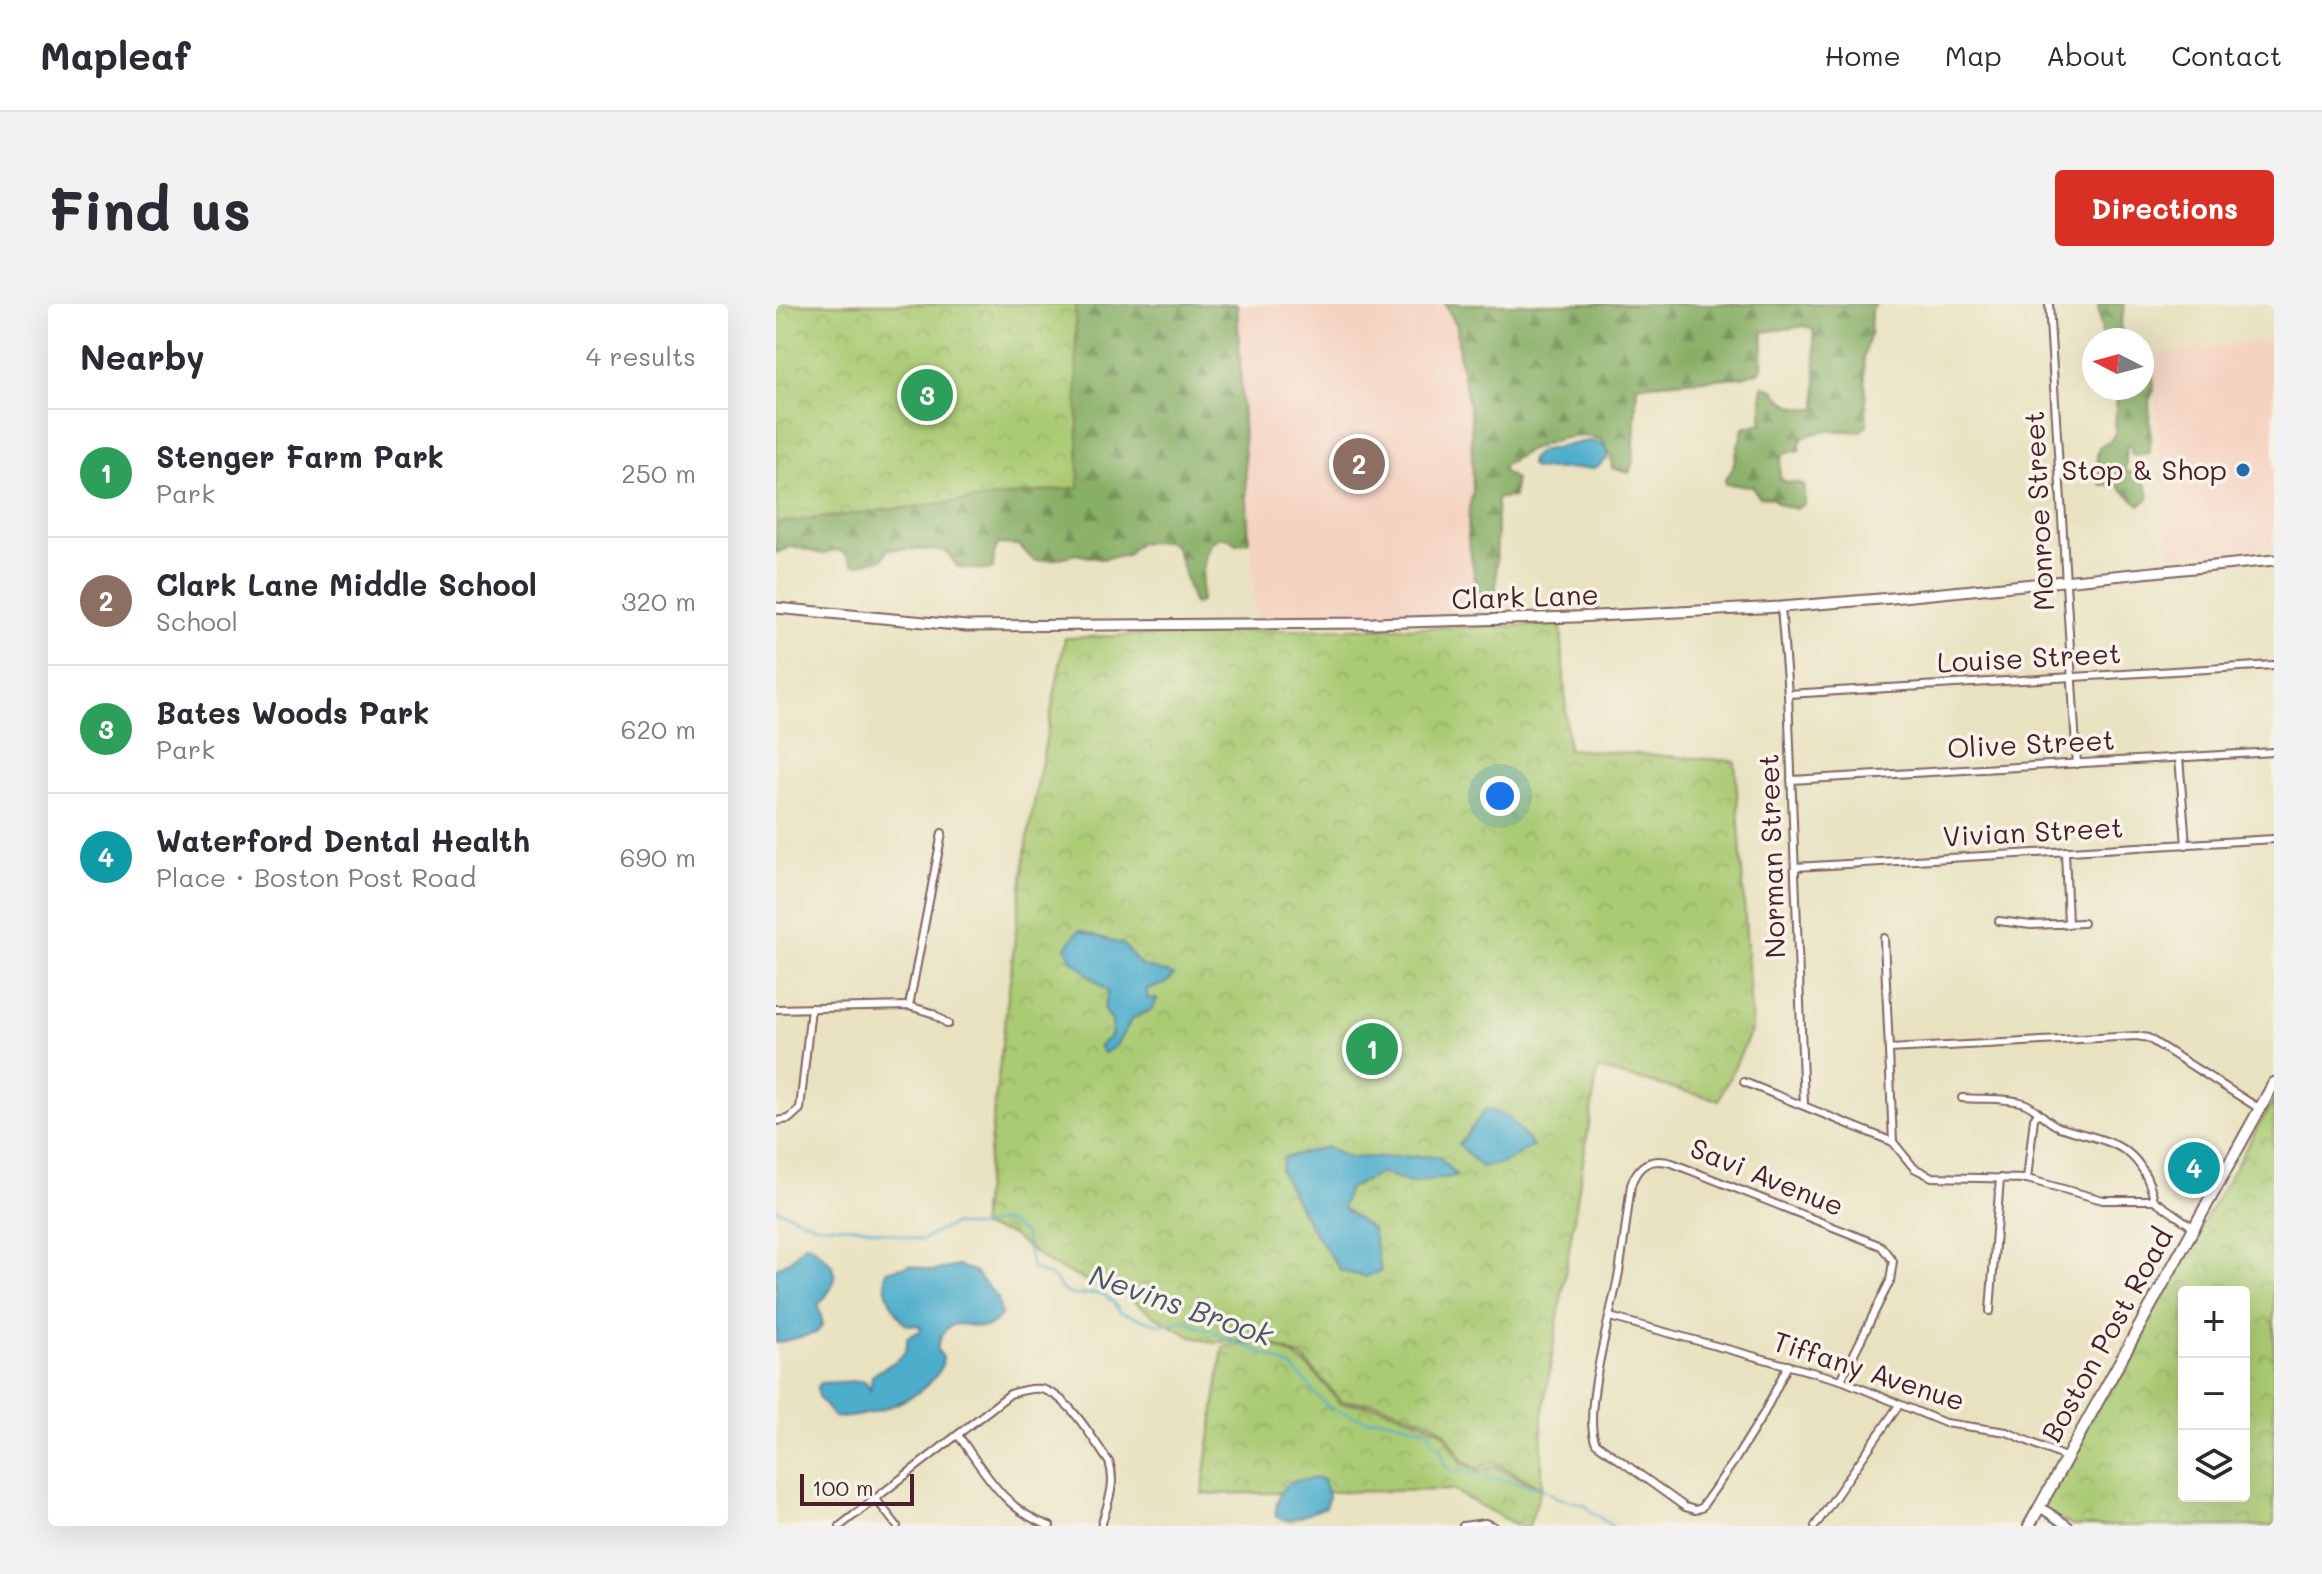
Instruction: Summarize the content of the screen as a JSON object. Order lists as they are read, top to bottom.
{
  "streets": {
    "main road": ["Clark Lane", "Boston Post Road"],
    "street": [
      "Monroe Street",
      "Louise Street",
      "Olive Street",
      "Vivian Street",
      "Norman Street",
      "Savi Avenue",
      "Tiffany Avenue"
    ]
  },
  "crossings": [
    ["Monroe Street", "Clark Lane"],
    ["Monroe Street", "Louise Street"],
    ["Monroe Street", "Olive Street"],
    ["Clark Lane", "Norman Street"],
    ["Louise Street", "Norman Street"],
    ["Olive Street", "Norman Street"],
    ["Vivian Street", "Norman Street"],
    ["Savi Avenue", "Tiffany Avenue"],
    ["Boston Post Road", "Tiffany Avenue"]
  ],
  "water": ["Nevins Brook"],
  "places": ["Stop & Shop"],
  "scale_bar": "100 m",
  "north": "left",
  "page": {
    "header": "Mapleaf",
    "nav": [
      "Home",
      "Map",
      "About",
      "Contact"
    ],
    "buttons": "Directions",
    "title": "Find us",
    "heading": ["Nearby", "4 results"],
    "pins": [
      "3",
      "2",
      "1",
      "4"
    ],
    "list": [
      {
        "mark": "1",
        "name": "Stenger Farm Park",
        "note": "Park",
        "value": "250 m"
      },
      {
        "mark": "2",
        "name": "Clark Lane Middle School",
        "note": "School",
        "value": "320 m"
      },
      {
        "mark": "3",
        "name": "Bates Woods Park",
        "note": "Park",
        "value": "620 m"
      },
      {
        "mark": "4",
        "name": "Waterford Dental Health",
        "note": "Place · Boston Post Road",
        "value": "690 m"
      }
    ],
    "map_buttons": ["+", "−"],
    "scale": "100 m"
  }
}
